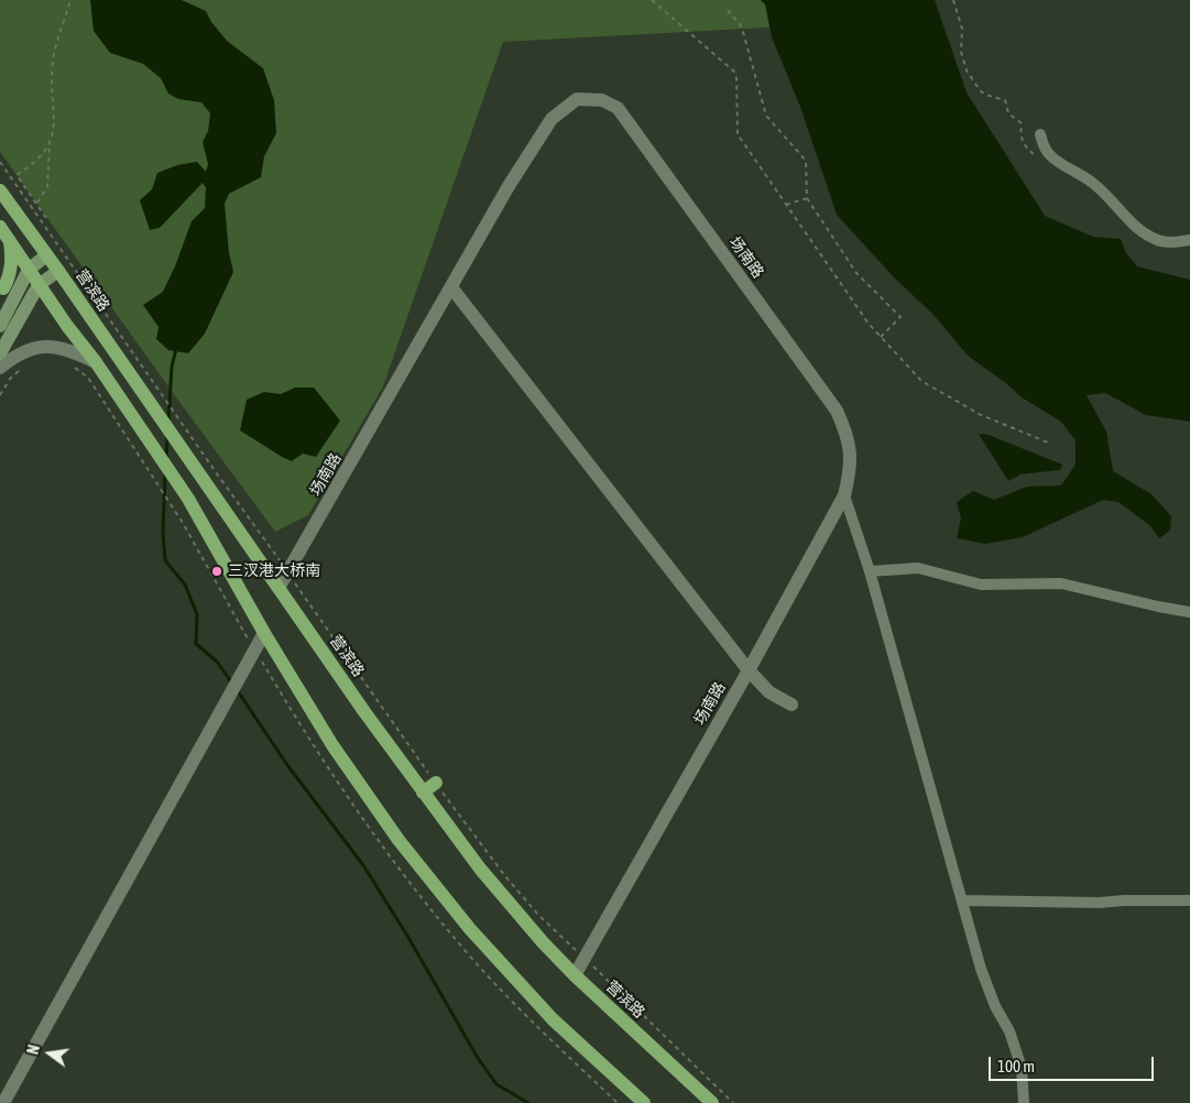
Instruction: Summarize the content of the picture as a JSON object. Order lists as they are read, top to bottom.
{
  "streets": {
    "main road": ["营滨路"],
    "street": ["场南路"]
  },
  "crossings": [
    ["场南路", "营滨路"]
  ],
  "places": ["三汊港大桥南"],
  "scale_bar": "100 m",
  "north": "left"
}
